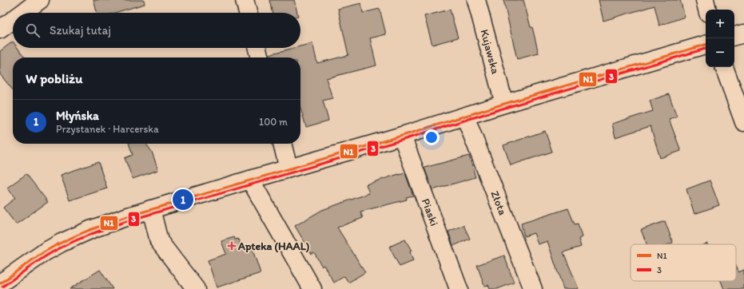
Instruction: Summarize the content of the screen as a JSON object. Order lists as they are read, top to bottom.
{
  "streets": {
    "street": ["Kujawska", "Złota", "Piaski"]
  },
  "places": {
    "health": ["Apteka (HAAL)"]
  },
  "lines": ["transit line N1", "transit line 3"],
  "legend": ["N1", "3"],
  "page": {
    "map_buttons": ["+", "−"],
    "search": "Szukaj tutaj",
    "heading": "W pobliżu",
    "list": [
      {
        "mark": "1",
        "name": "Młyńska",
        "note": "Przystanek · Harcerska",
        "value": "100 m"
      }
    ],
    "pins": "1"
  }
}
